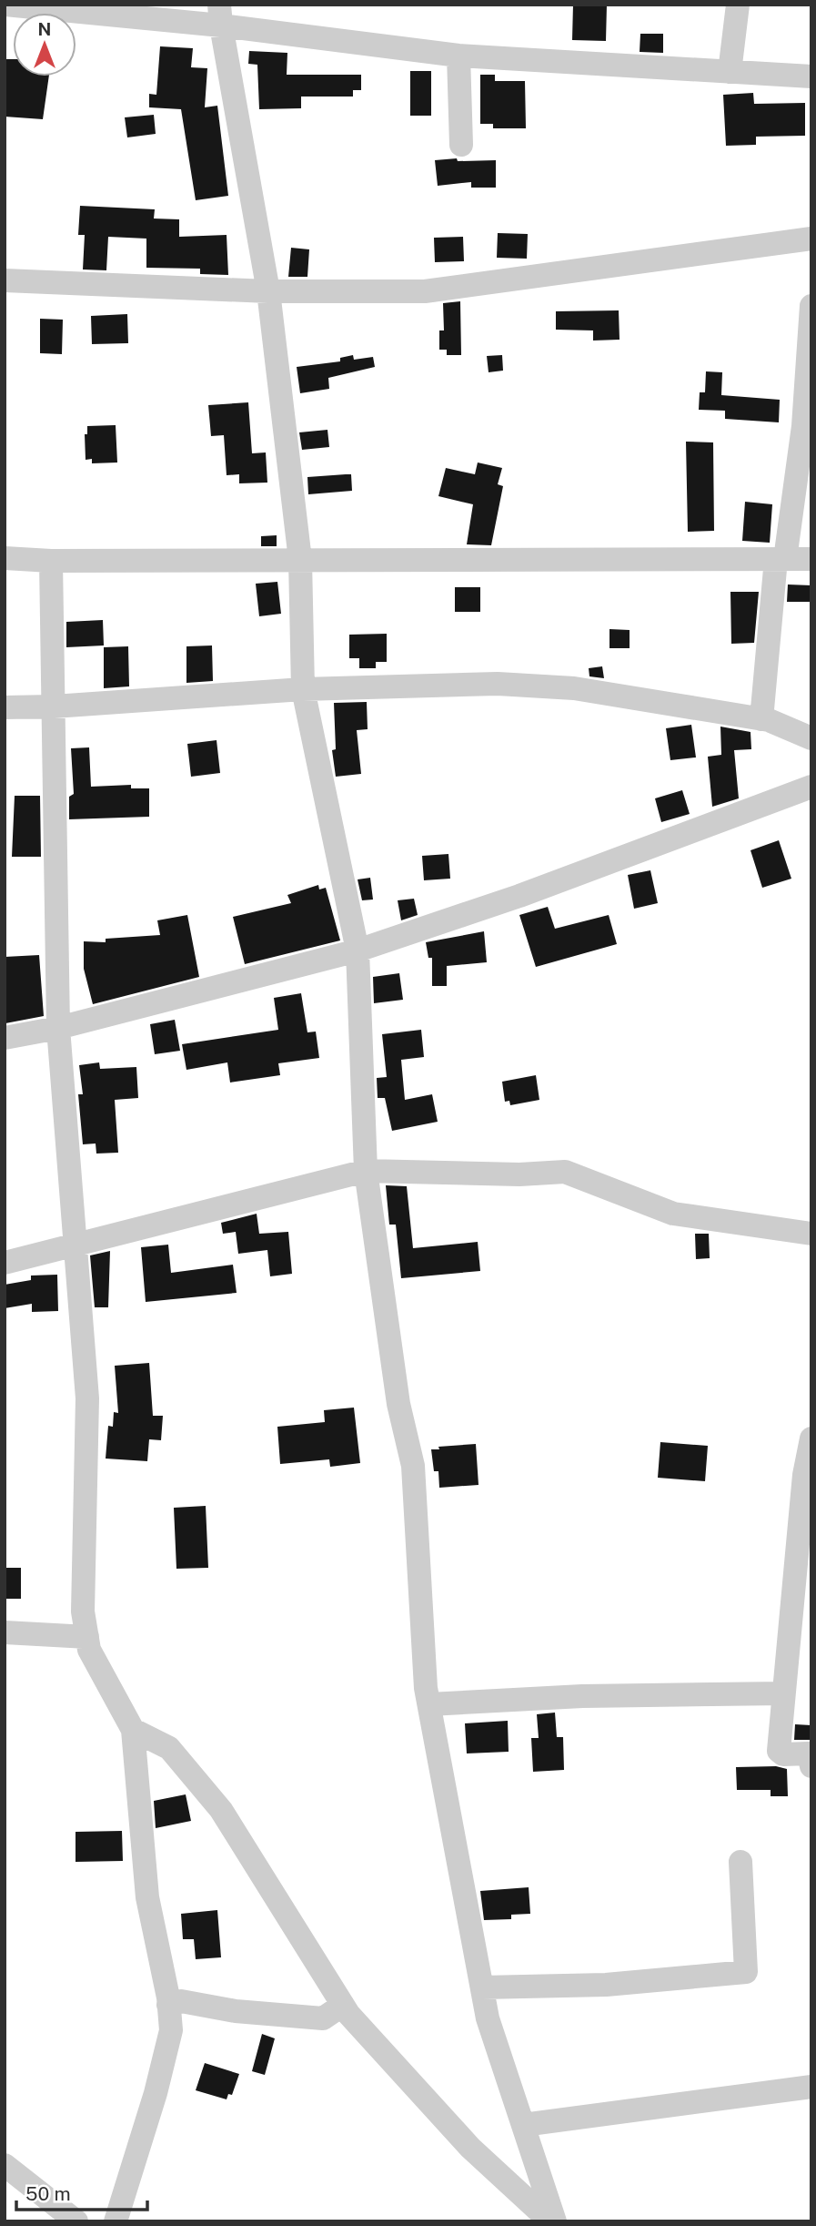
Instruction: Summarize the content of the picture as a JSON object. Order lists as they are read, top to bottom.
{
  "scale_bar": "50 m",
  "north": "top"
}
